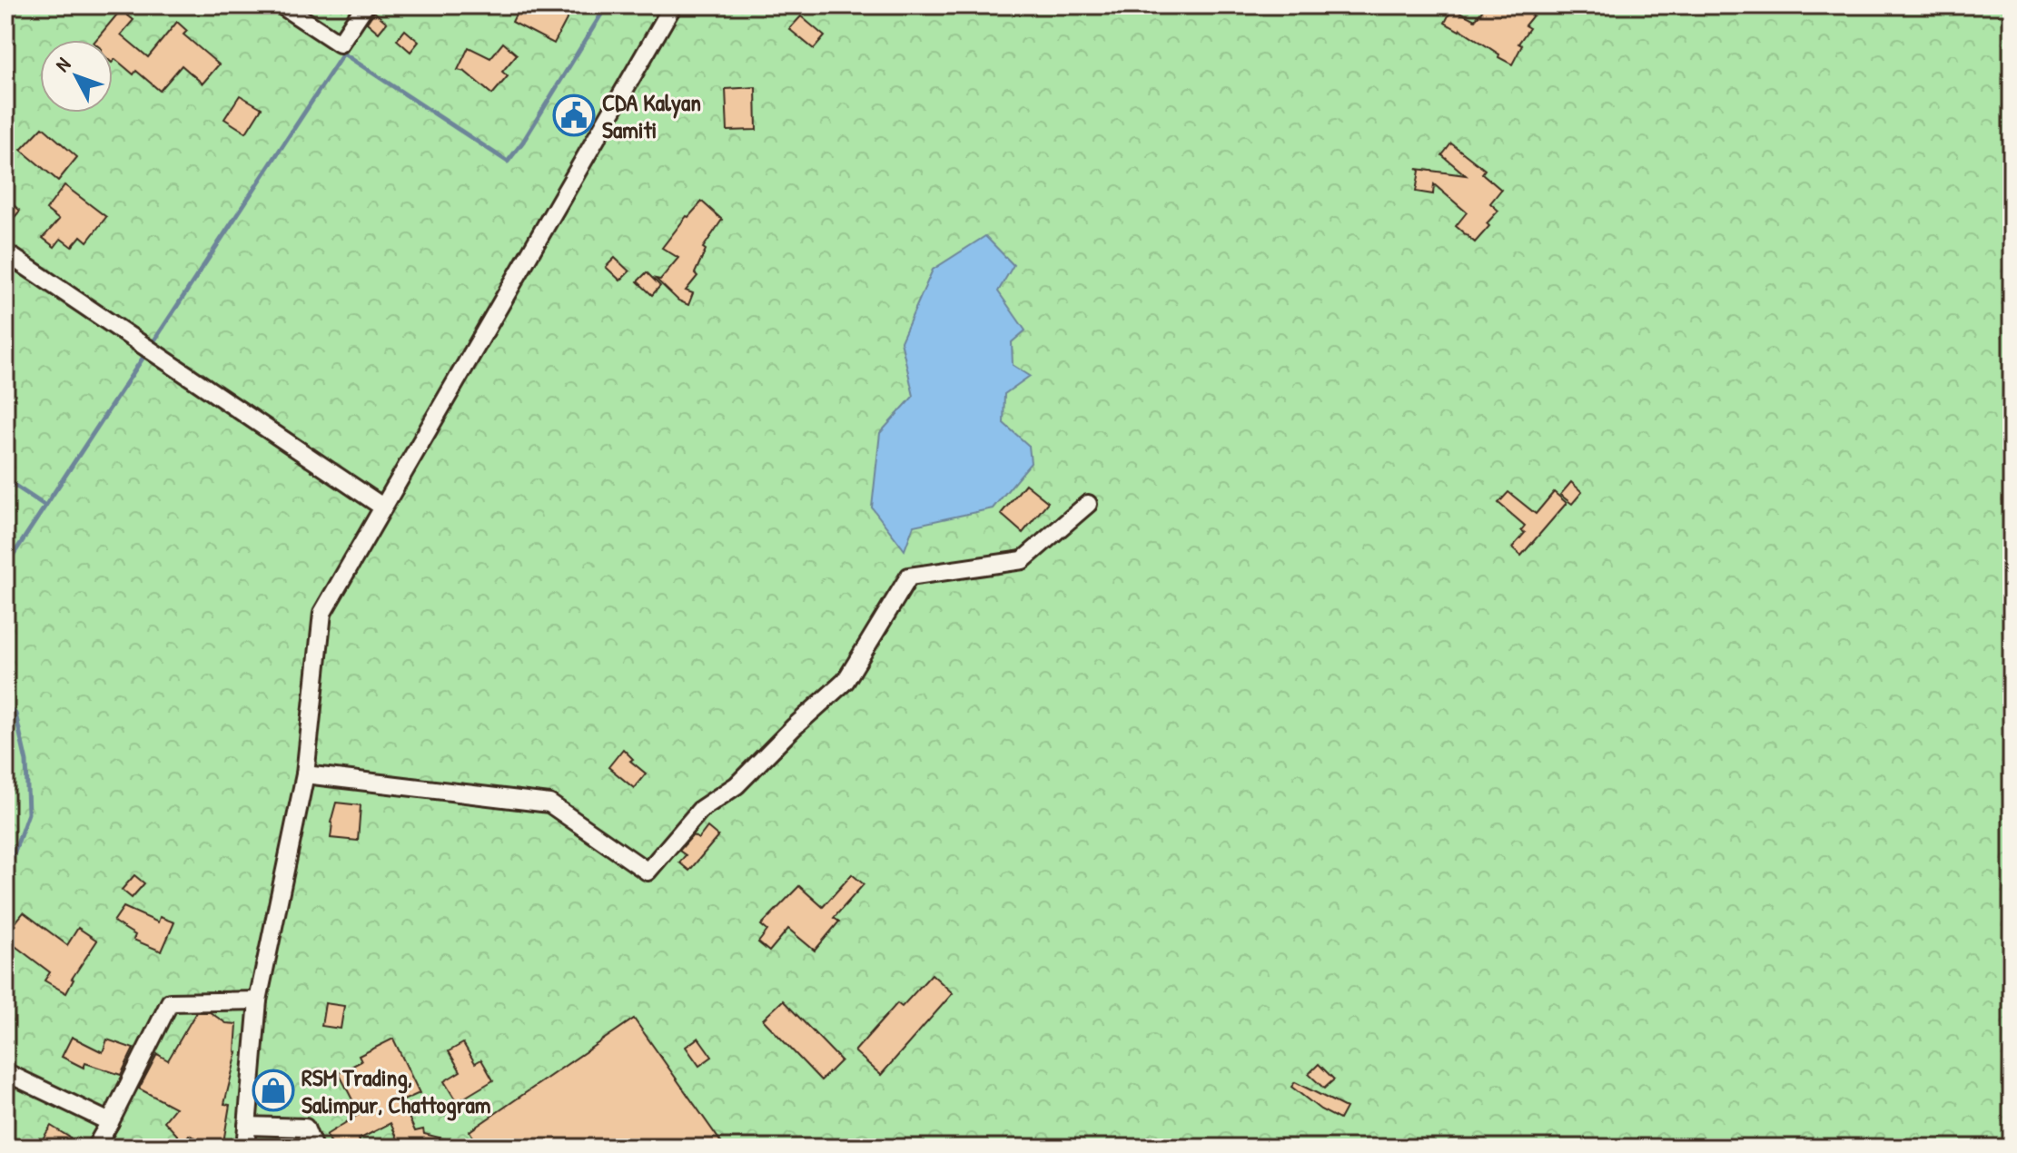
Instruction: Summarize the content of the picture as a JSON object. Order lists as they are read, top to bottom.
{
  "places": {
    "public building": ["CDA Kalyan Samiti"],
    "shop": ["RSM Trading, Salimpur, Chattogram"]
  },
  "north": "top left"
}
